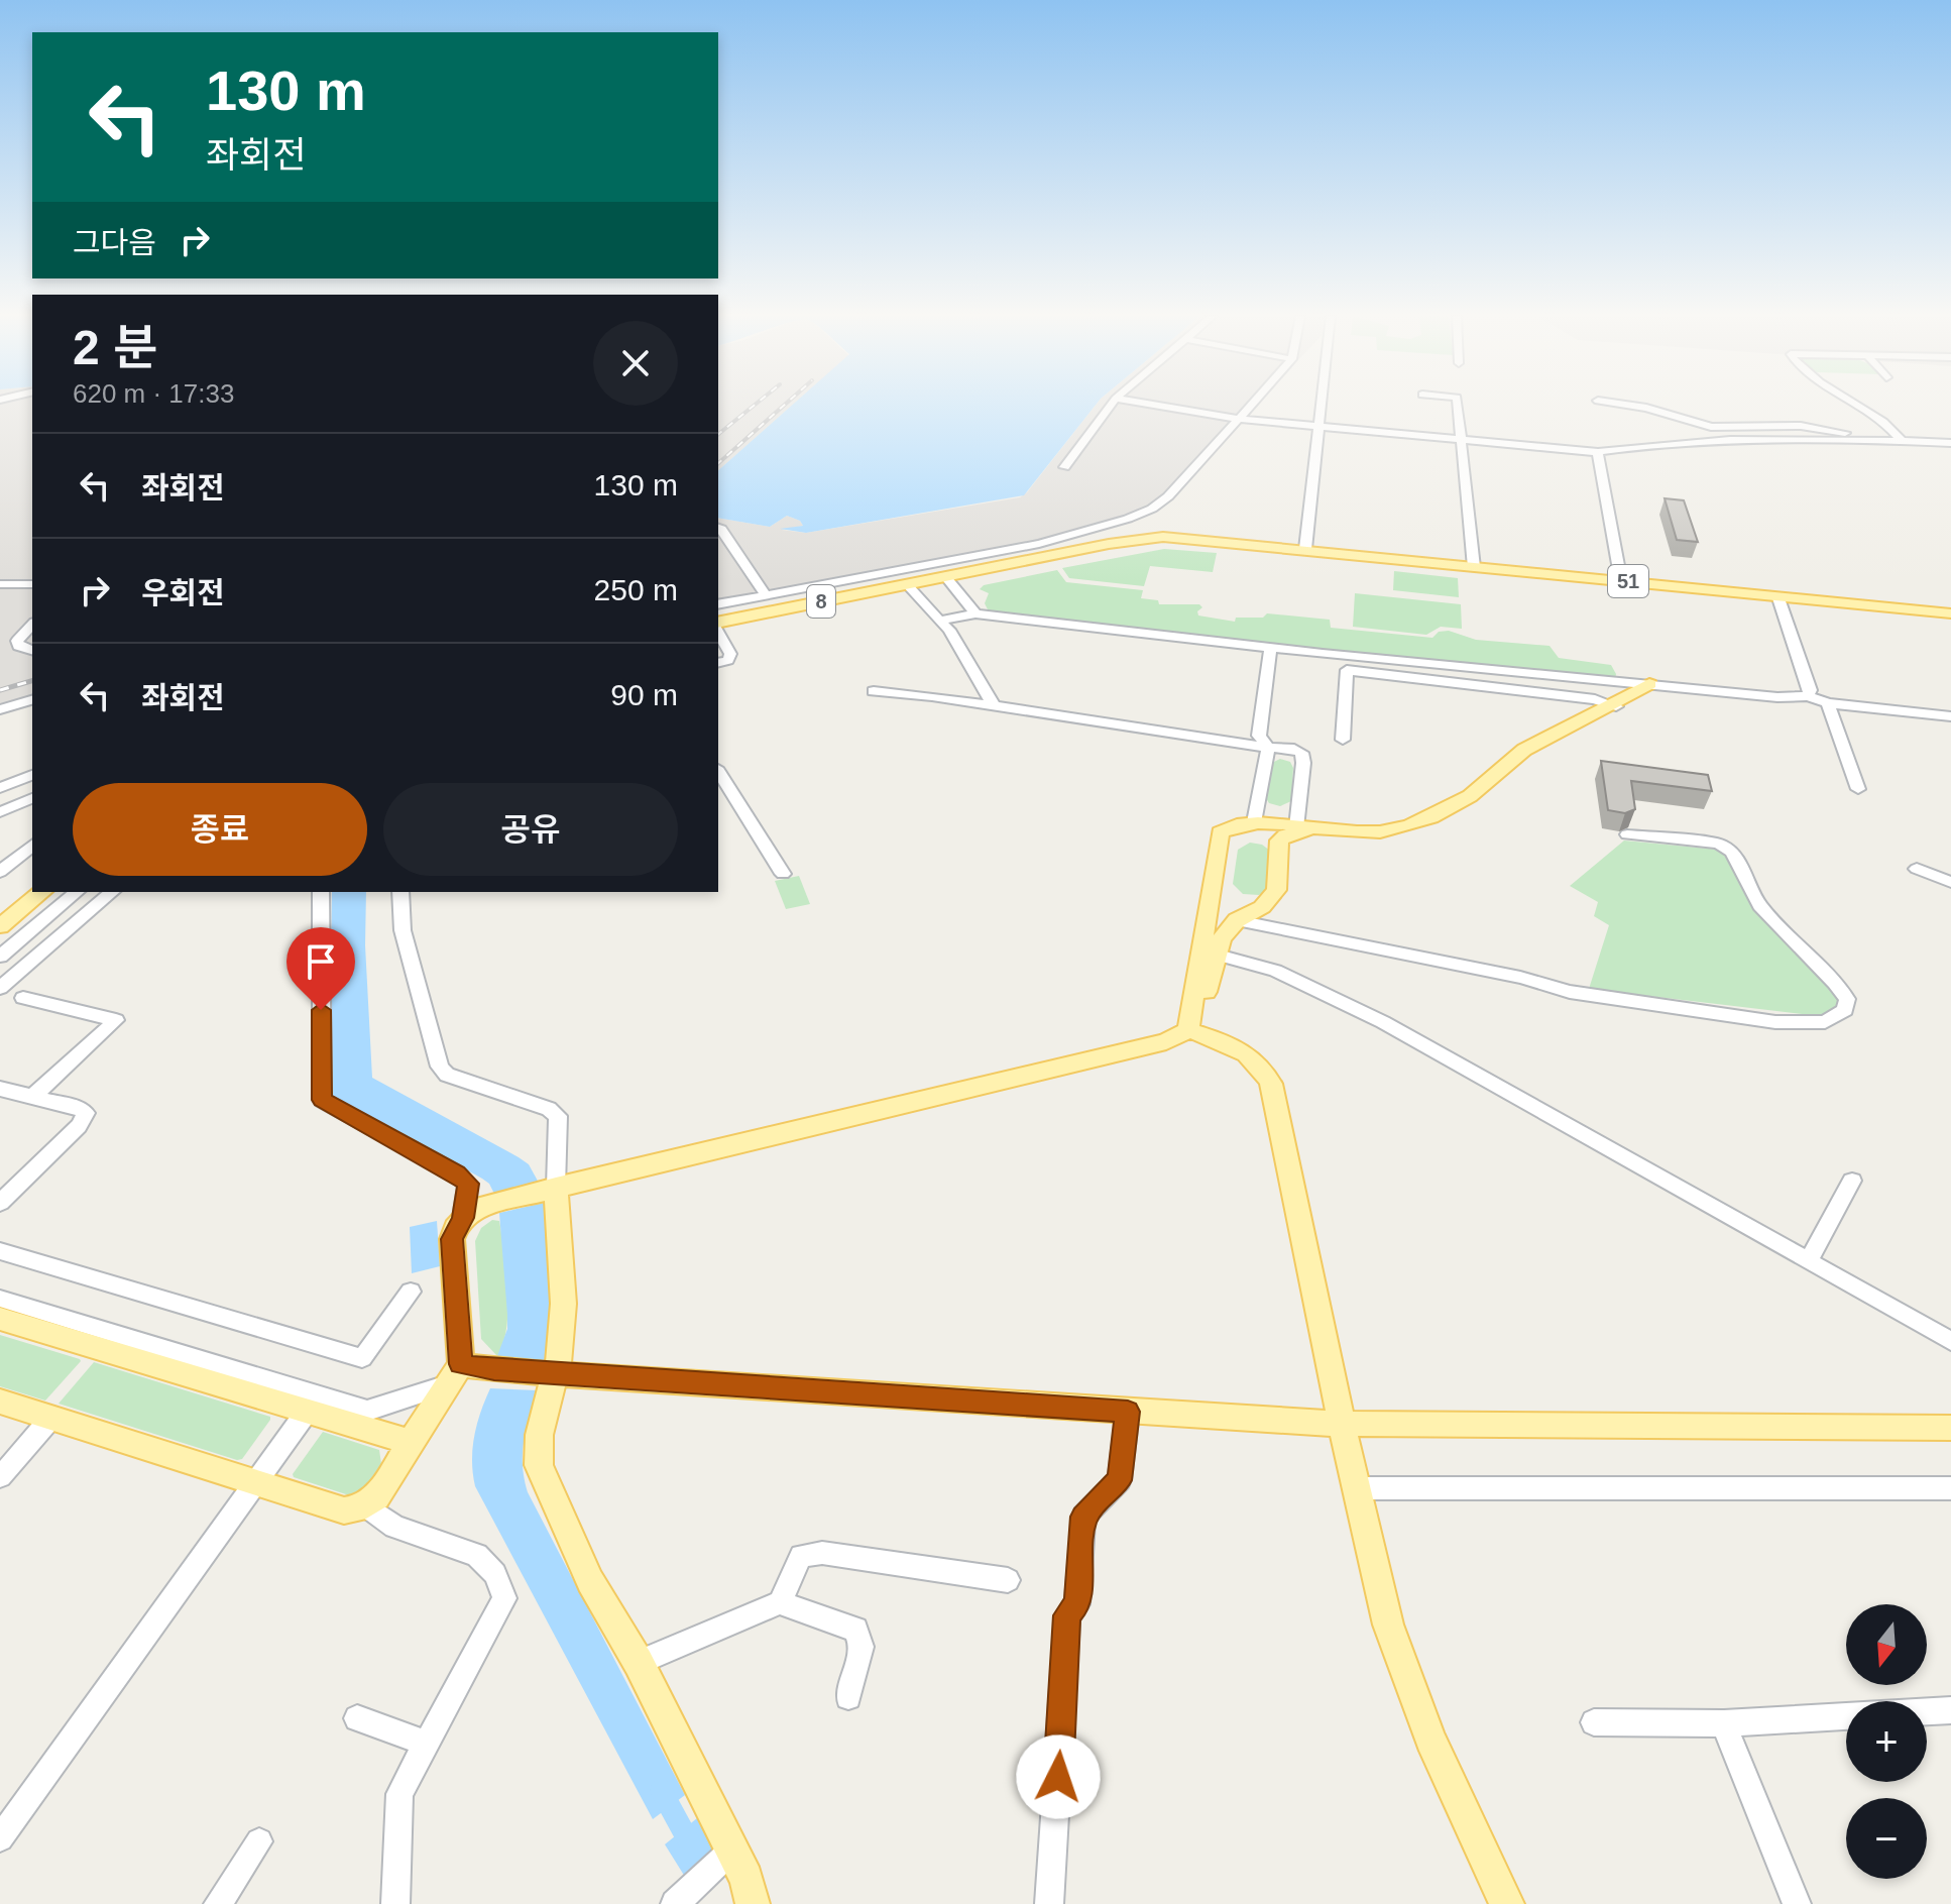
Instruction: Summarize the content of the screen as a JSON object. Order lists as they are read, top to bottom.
{
  "streets": {
    "main road": ["51", "8"]
  },
  "crossings": [
    ["51", "8"]
  ],
  "north": "bottom",
  "page": {
    "turn": ["130 m", "좌회전"],
    "then": "그다음",
    "heading": ["2 분", "620 m · 17:33"],
    "list": [
      {
        "name": "좌회전",
        "value": "130 m"
      },
      {
        "name": "우회전",
        "value": "250 m"
      },
      {
        "name": "좌회전",
        "value": "90 m"
      }
    ],
    "buttons": ["종료", "공유"],
    "map_buttons": ["+", "−"]
  }
}
